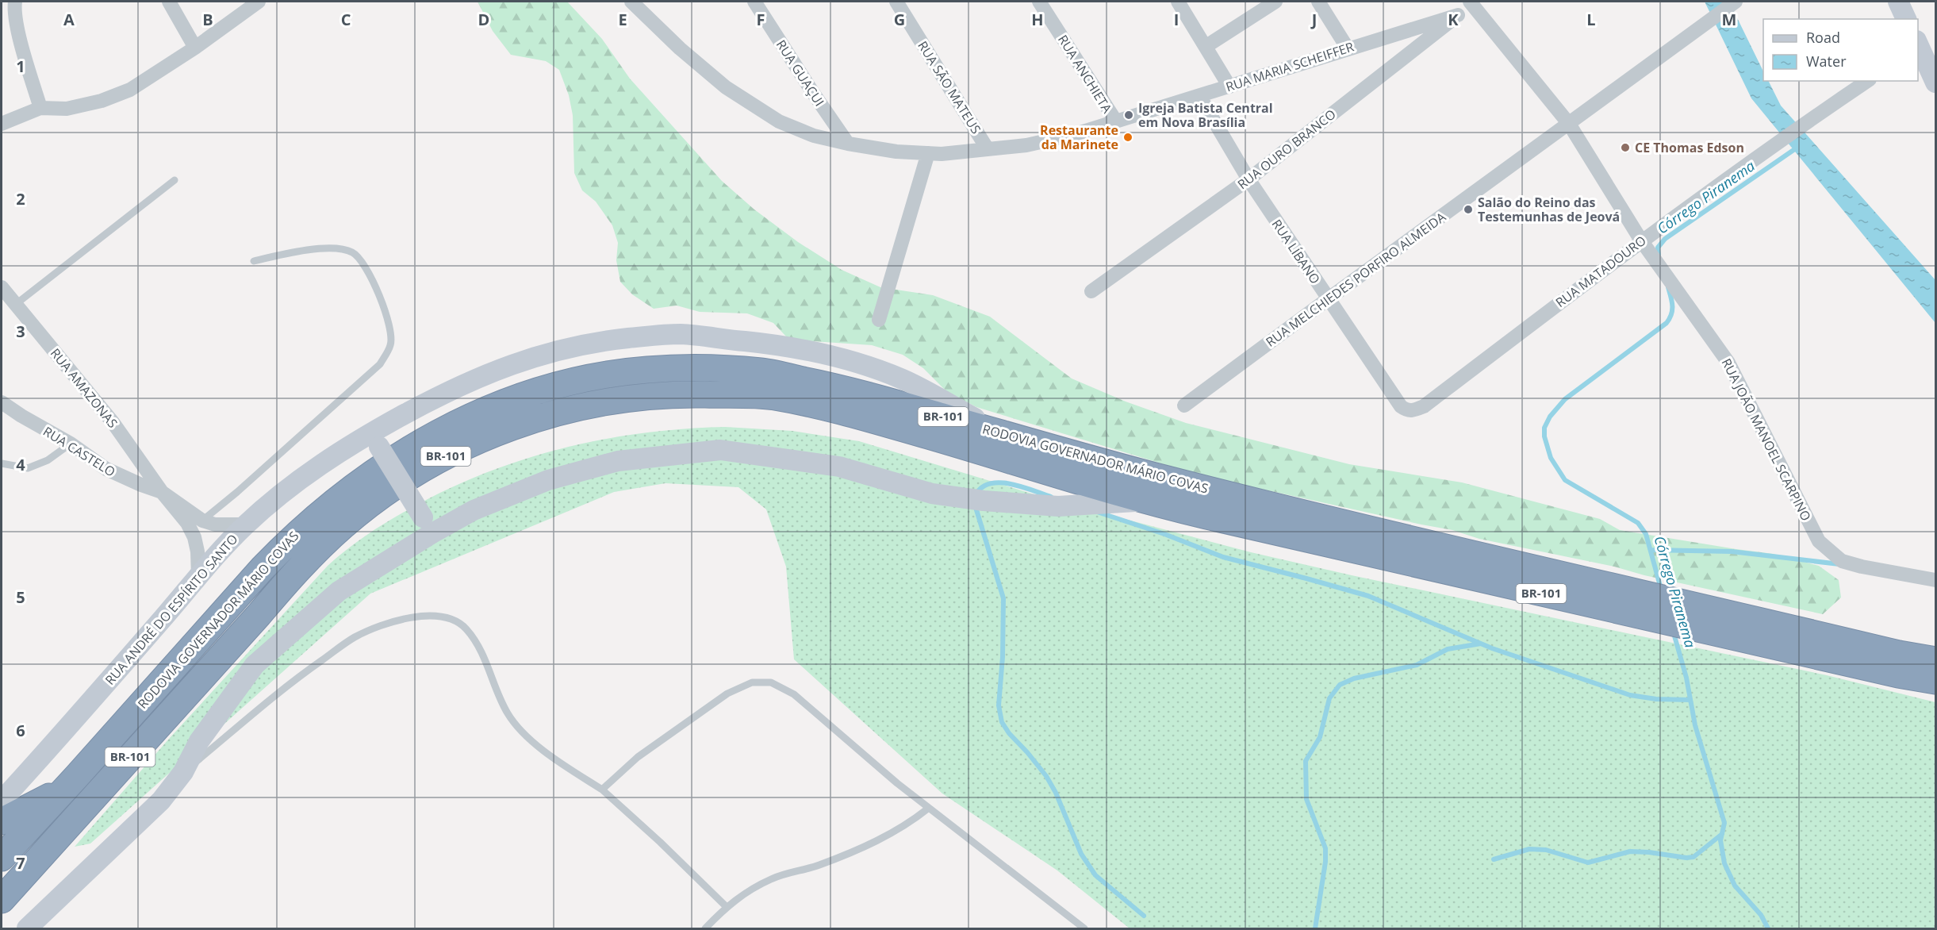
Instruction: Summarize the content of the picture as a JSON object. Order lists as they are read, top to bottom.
{
  "streets": {
    "highway": ["BR-101", "RODOVIA GOVERNADOR MÁRIO COVAS"],
    "street": [
      "RUA MARIA SCHEIFFER",
      "RUA GUAÇUI",
      "RUA ANCHIETA",
      "RUA SÃO MATEUS",
      "RUA OURO BRANCO",
      "RUA LÍBANO",
      "RUA MATADOURO",
      "RUA MELCHIEDES PORFIRO ALMEIDA",
      "RUA AMAZONAS",
      "RUA JOÃO MANOEL SCARPINO",
      "RUA CASTELO",
      "RUA ANDRÉ DO ESPÍRITO SANTO"
    ]
  },
  "crossings": [
    ["RUA MARIA SCHEIFFER", "RUA GUAÇUI"],
    ["RUA MARIA SCHEIFFER", "RUA ANCHIETA"],
    ["RUA MARIA SCHEIFFER", "RUA SÃO MATEUS"],
    ["RUA MARIA SCHEIFFER", "RUA OURO BRANCO"],
    ["RUA MARIA SCHEIFFER", "RUA LÍBANO"],
    ["RUA OURO BRANCO", "RUA LÍBANO"],
    ["RUA OURO BRANCO", "RUA JOÃO MANOEL SCARPINO"],
    ["RUA LÍBANO", "RUA MATADOURO"],
    ["RUA LÍBANO", "RUA MELCHIEDES PORFIRO ALMEIDA"],
    ["RUA MATADOURO", "RUA JOÃO MANOEL SCARPINO"],
    ["RUA MELCHIEDES PORFIRO ALMEIDA", "RUA JOÃO MANOEL SCARPINO"],
    ["RUA AMAZONAS", "RUA CASTELO"],
    ["RUA AMAZONAS", "RUA ANDRÉ DO ESPÍRITO SANTO"],
    ["RODOVIA GOVERNADOR MÁRIO COVAS", "RUA ANDRÉ DO ESPÍRITO SANTO"]
  ],
  "water": ["Córrego Piranema"],
  "places": [
    "Igreja Batista Central em Nova Brasília",
    "Restaurante da Marinete",
    "CE Thomas Edson",
    "Salão do Reino das Testemunhas de Jeová"
  ],
  "legend": ["Road", "Water"],
  "grid": {
    "columns": [
      "A",
      "B",
      "C",
      "D",
      "E",
      "F",
      "G",
      "H",
      "I",
      "J",
      "K",
      "L",
      "M"
    ],
    "rows": [
      "1",
      "2",
      "3",
      "4",
      "5",
      "6",
      "7"
    ]
  }
}
